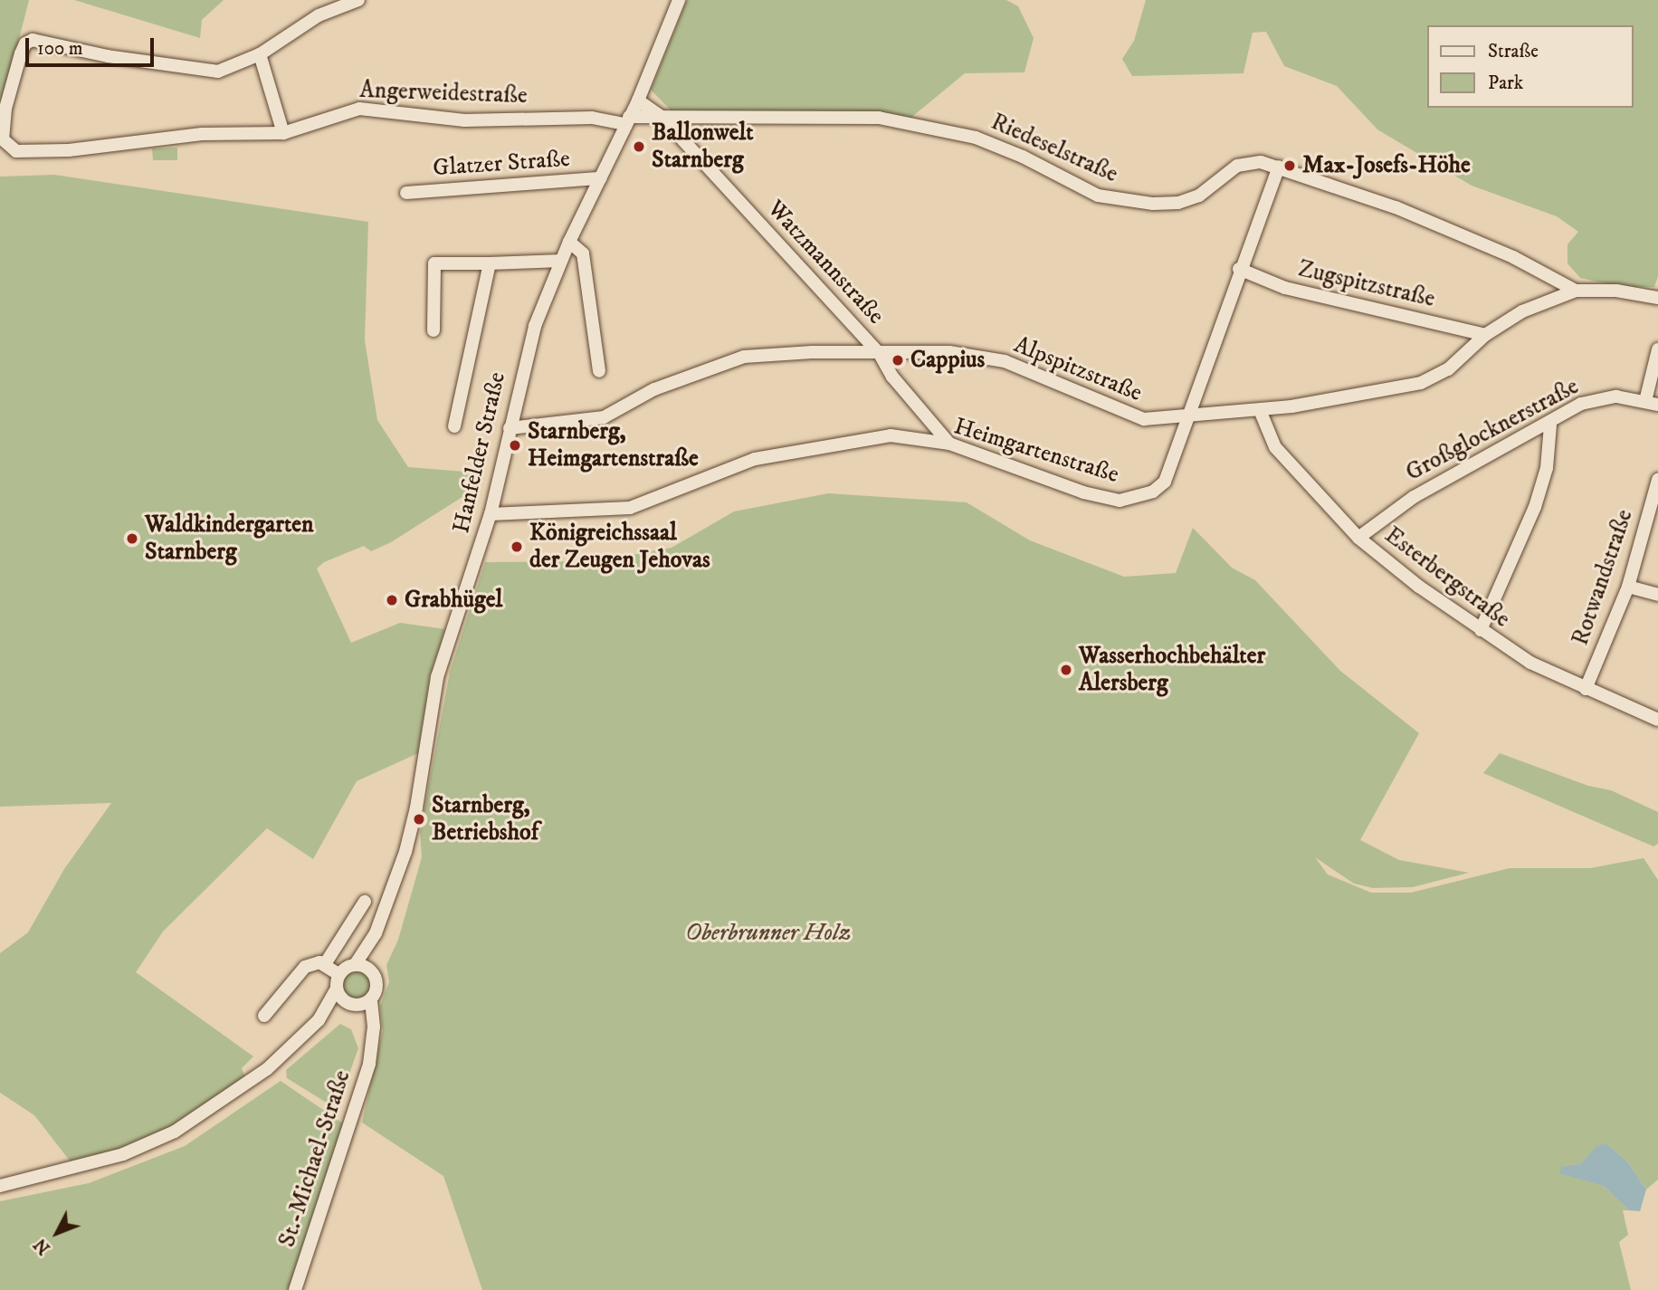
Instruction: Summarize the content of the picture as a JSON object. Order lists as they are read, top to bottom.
{
  "streets": {
    "street": [
      "Angerweidestraße",
      "Riedeselstraße",
      "Glatzer Straße",
      "Watzmannstraße",
      "Zugspitzstraße",
      "Alpspitzstraße",
      "Großglocknerstraße",
      "Heimgartenstraße",
      "Hanfelder Straße",
      "Esterbergstraße",
      "Rotwandstraße",
      "St.-Michael-Straße"
    ]
  },
  "crossings": [
    ["Angerweidestraße", "Riedeselstraße"],
    ["Angerweidestraße", "Hanfelder Straße"],
    ["Riedeselstraße", "Watzmannstraße"],
    ["Riedeselstraße", "Alpspitzstraße"],
    ["Riedeselstraße", "Heimgartenstraße"],
    ["Riedeselstraße", "Hanfelder Straße"],
    ["Glatzer Straße", "Hanfelder Straße"],
    ["Watzmannstraße", "Alpspitzstraße"],
    ["Watzmannstraße", "Heimgartenstraße"],
    ["Watzmannstraße", "Hanfelder Straße"],
    ["Zugspitzstraße", "Alpspitzstraße"],
    ["Zugspitzstraße", "Heimgartenstraße"],
    ["Alpspitzstraße", "Heimgartenstraße"],
    ["Alpspitzstraße", "Hanfelder Straße"],
    ["Alpspitzstraße", "Esterbergstraße"],
    ["Großglocknerstraße", "Esterbergstraße"],
    ["Heimgartenstraße", "Hanfelder Straße"],
    ["Hanfelder Straße", "St.-Michael-Straße"],
    ["Esterbergstraße", "Rotwandstraße"]
  ],
  "parks": ["Oberbrunner Holz"],
  "places": [
    "Ballonwelt Starnberg",
    "Max-Josefs-Höhe",
    "Cappius",
    "Starnberg, Heimgartenstraße",
    "Waldkindergarten Starnberg",
    "Königreichssaal der Zeugen Jehovas",
    "Grabhügel",
    "Wasserhochbehälter Alersberg",
    "Starnberg, Betriebshof"
  ],
  "legend": ["Straße", "Park"],
  "scale_bar": "100 m",
  "north": "bottom left"
}
